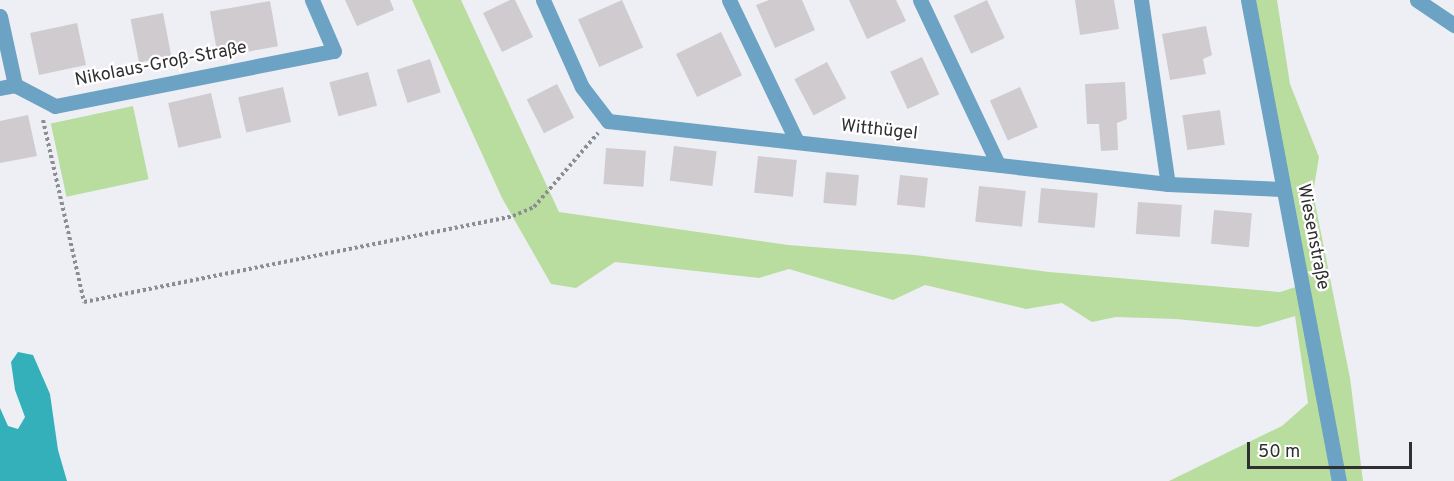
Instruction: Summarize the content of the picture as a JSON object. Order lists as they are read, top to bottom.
{
  "streets": {
    "street": ["Nikolaus-Groß-Straße", "Witthügel", "Wiesenstraße"]
  },
  "crossings": [
    ["Witthügel", "Wiesenstraße"]
  ],
  "scale_bar": "50 m"
}
